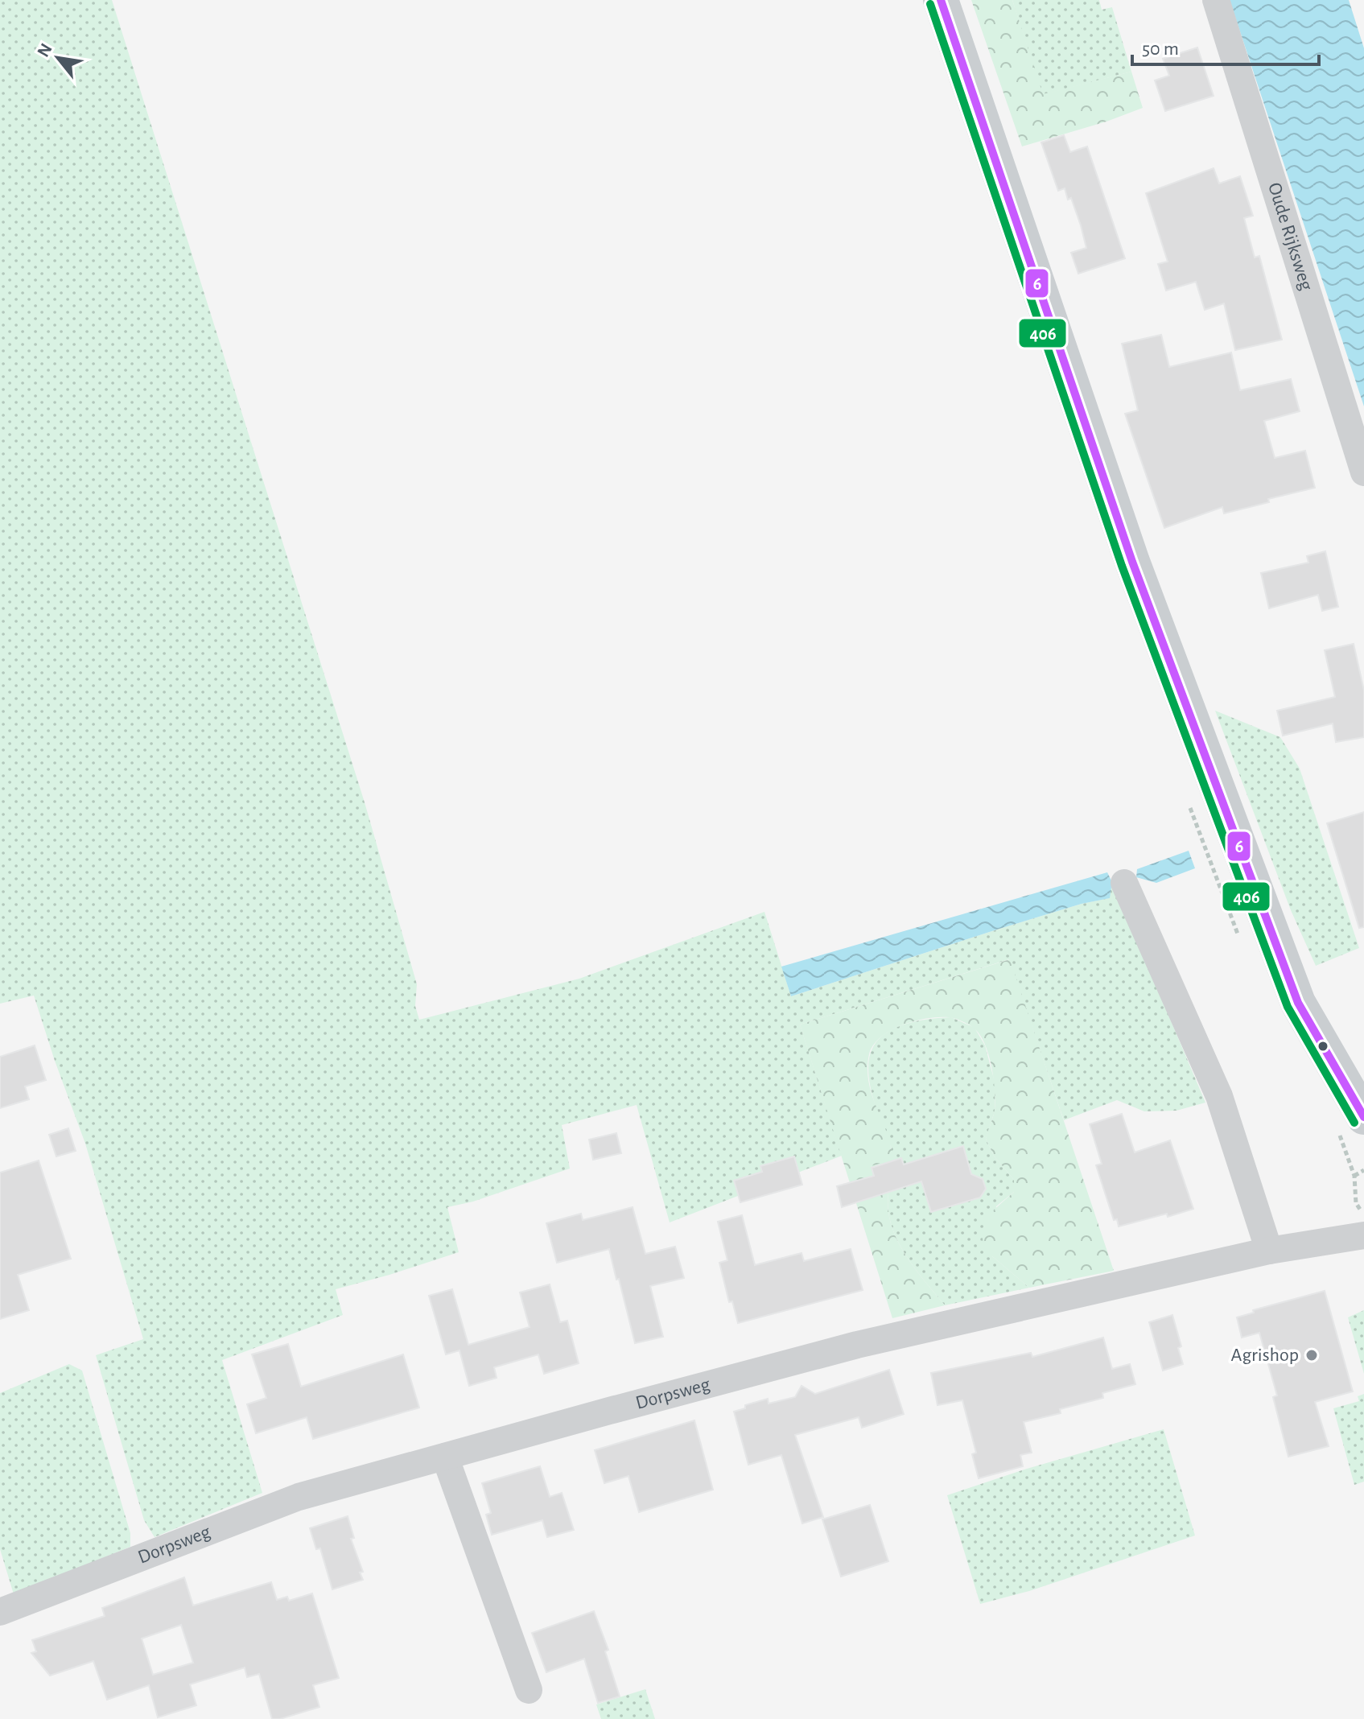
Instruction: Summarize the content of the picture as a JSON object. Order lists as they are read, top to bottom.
{
  "streets": {
    "street": ["Oude Rijksweg", "Dorpsweg"]
  },
  "places": ["Agrishop"],
  "lines": ["transit line 6", "transit line 406"],
  "scale_bar": "50 m",
  "north": "top left"
}
